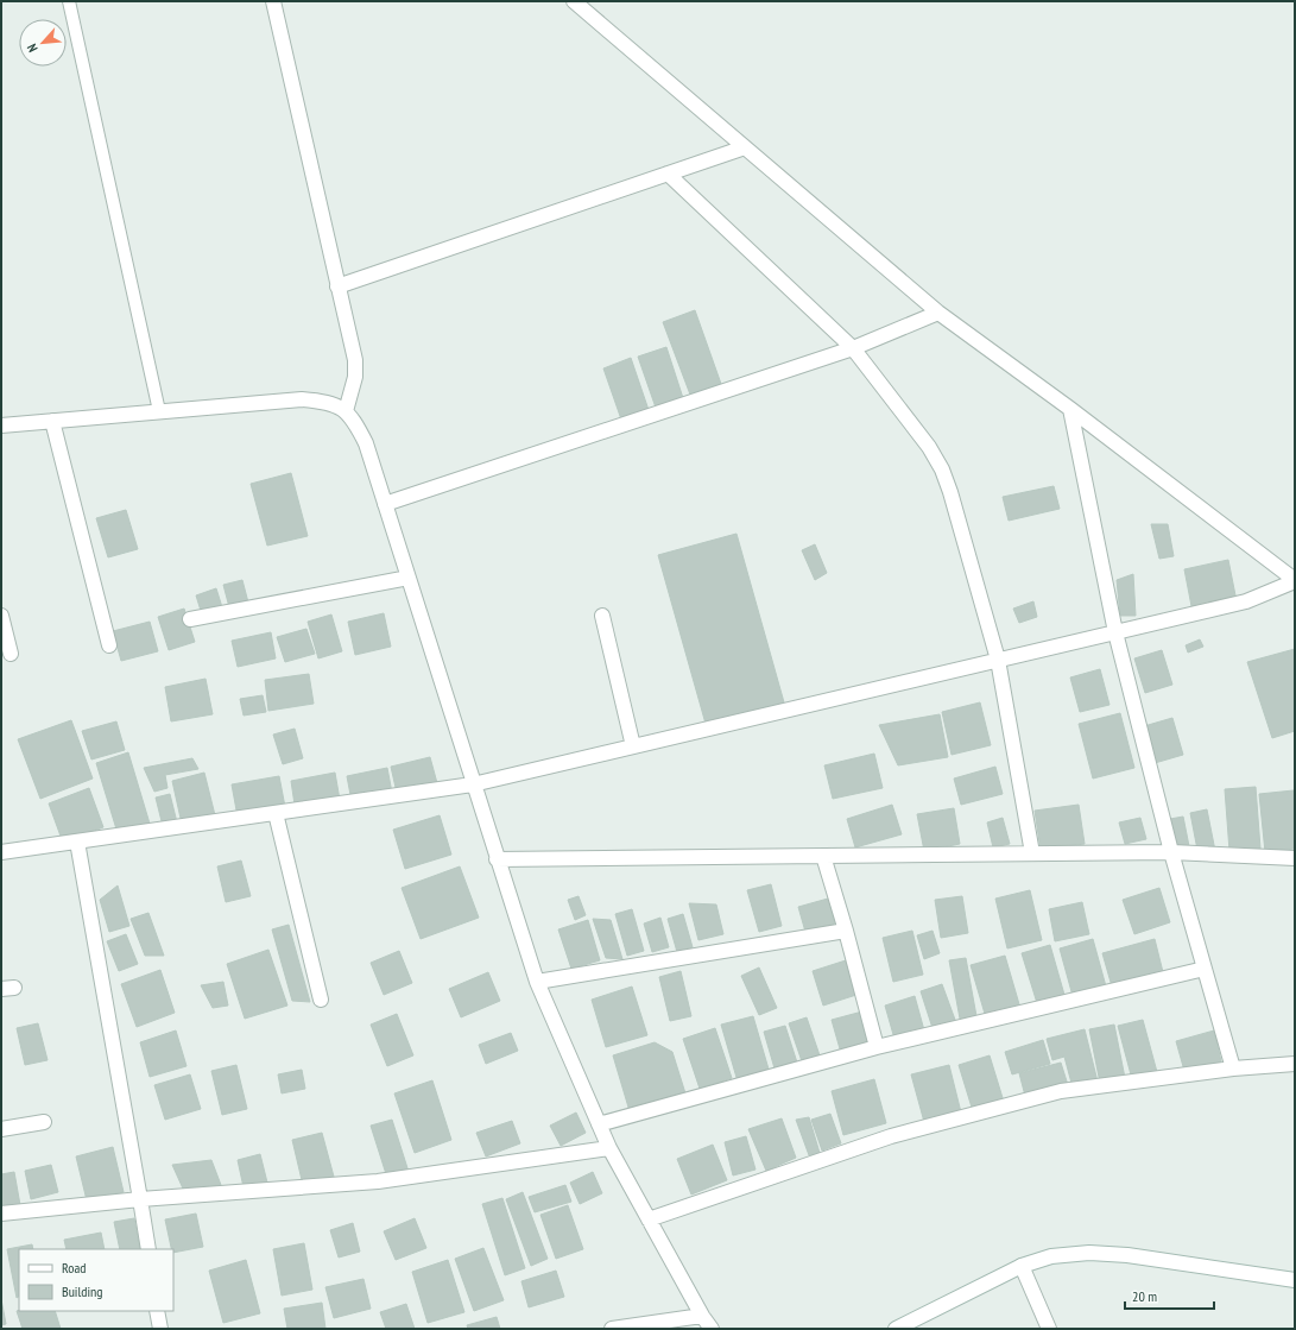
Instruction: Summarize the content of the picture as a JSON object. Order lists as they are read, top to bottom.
{
  "legend": ["Road", "Building"],
  "scale_bar": "20 m",
  "north": "bottom left"
}
